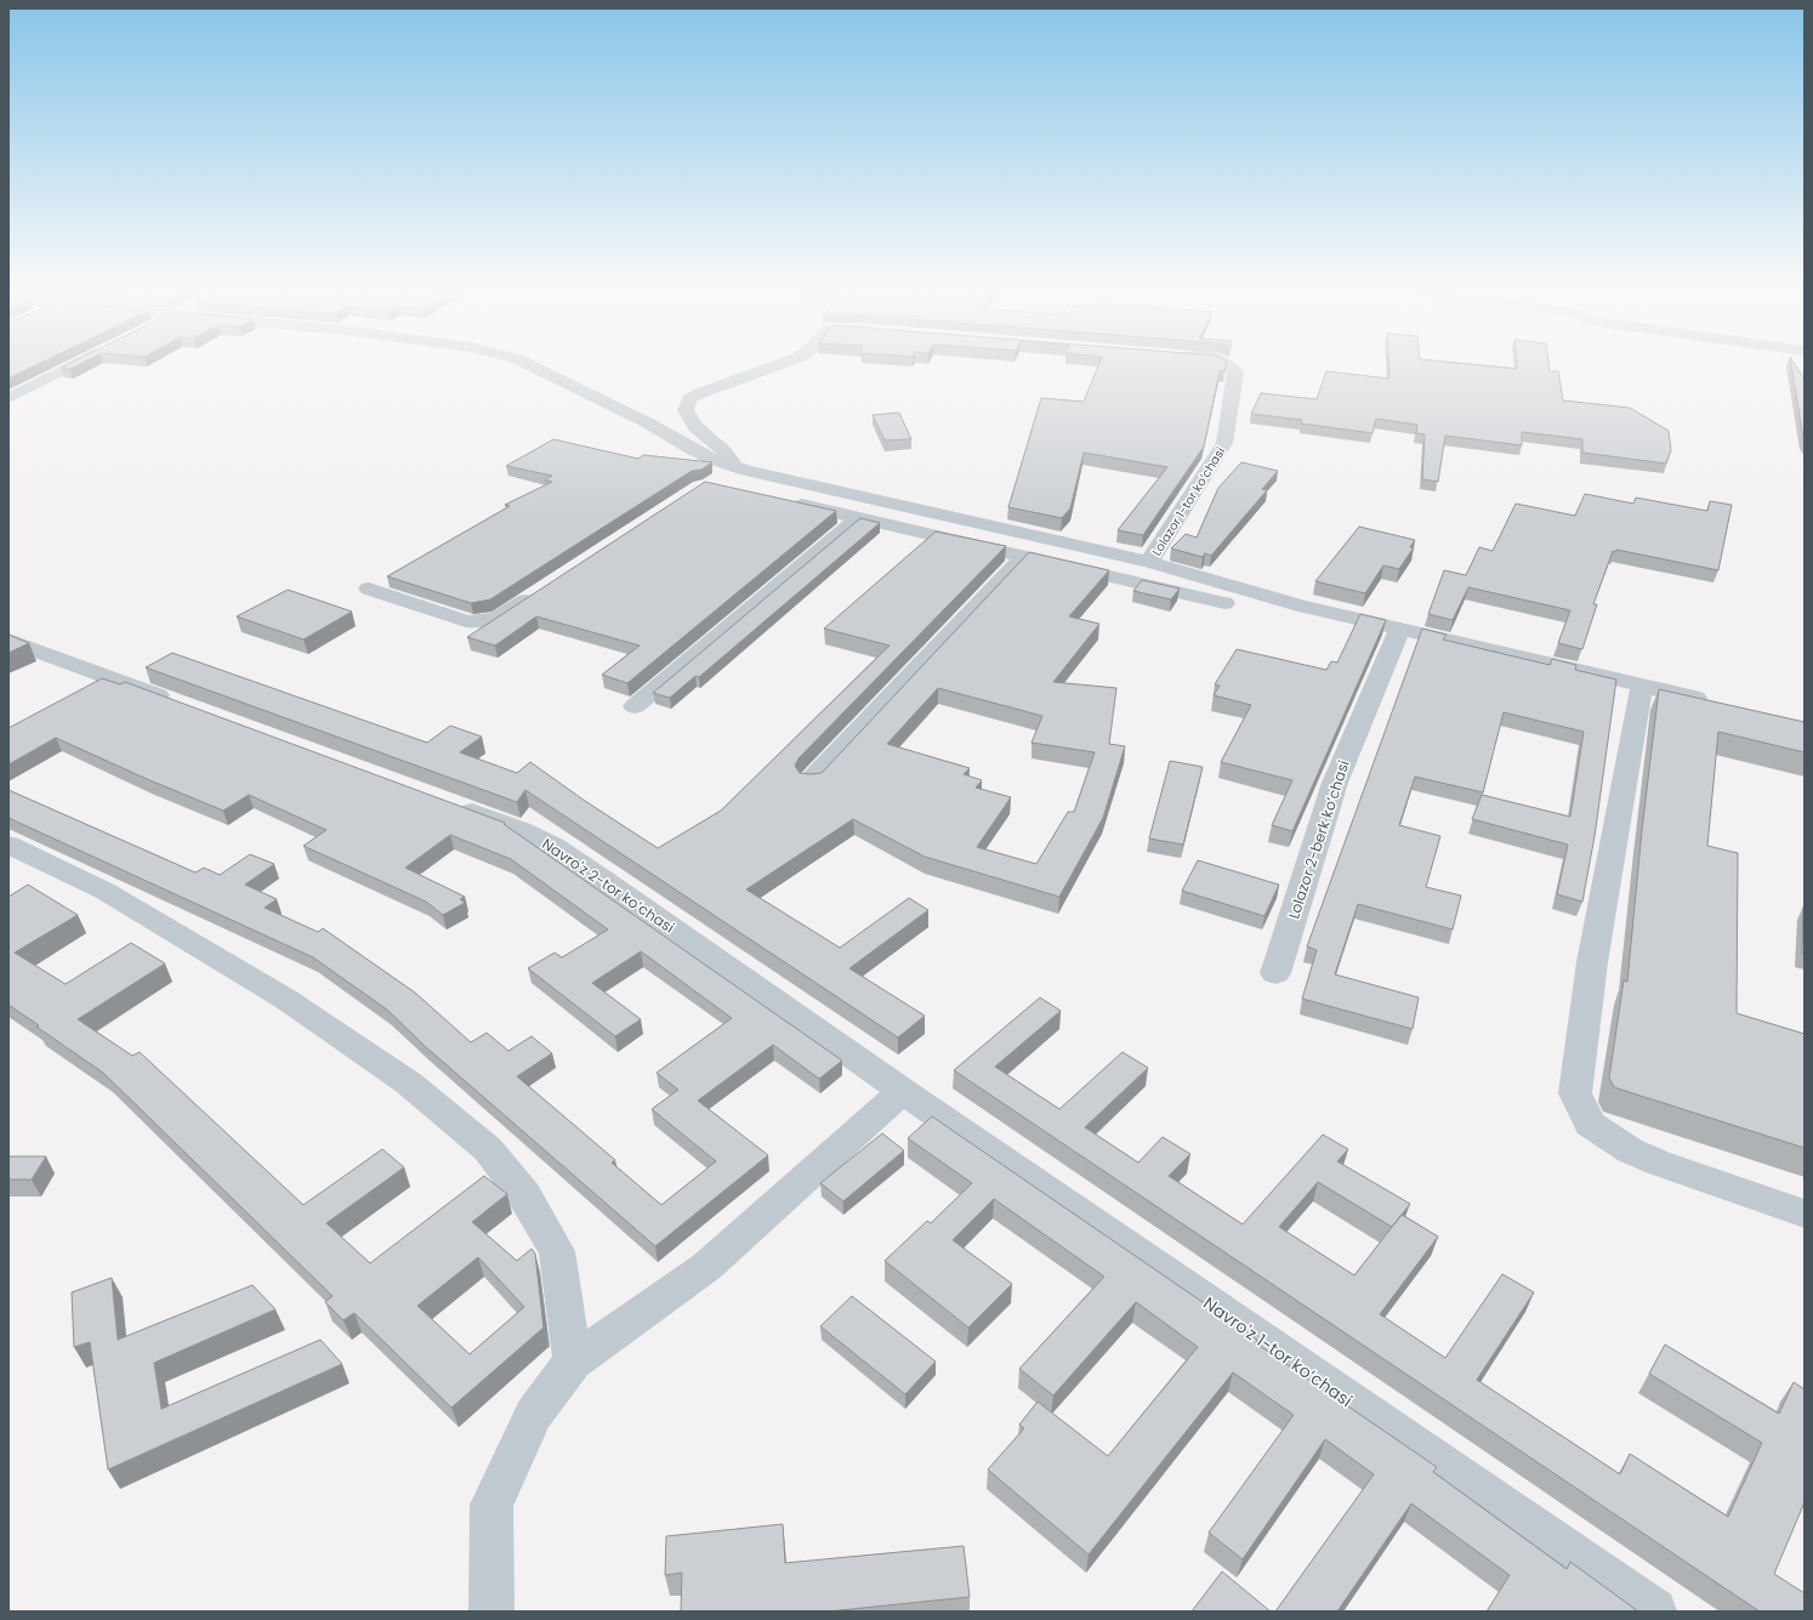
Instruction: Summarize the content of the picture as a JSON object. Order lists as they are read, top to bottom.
{
  "streets": {
    "street": ["Lolazor 1-tor ko‘chasi", "Lolazor 2-berk koʼchasi"]
  }
}
